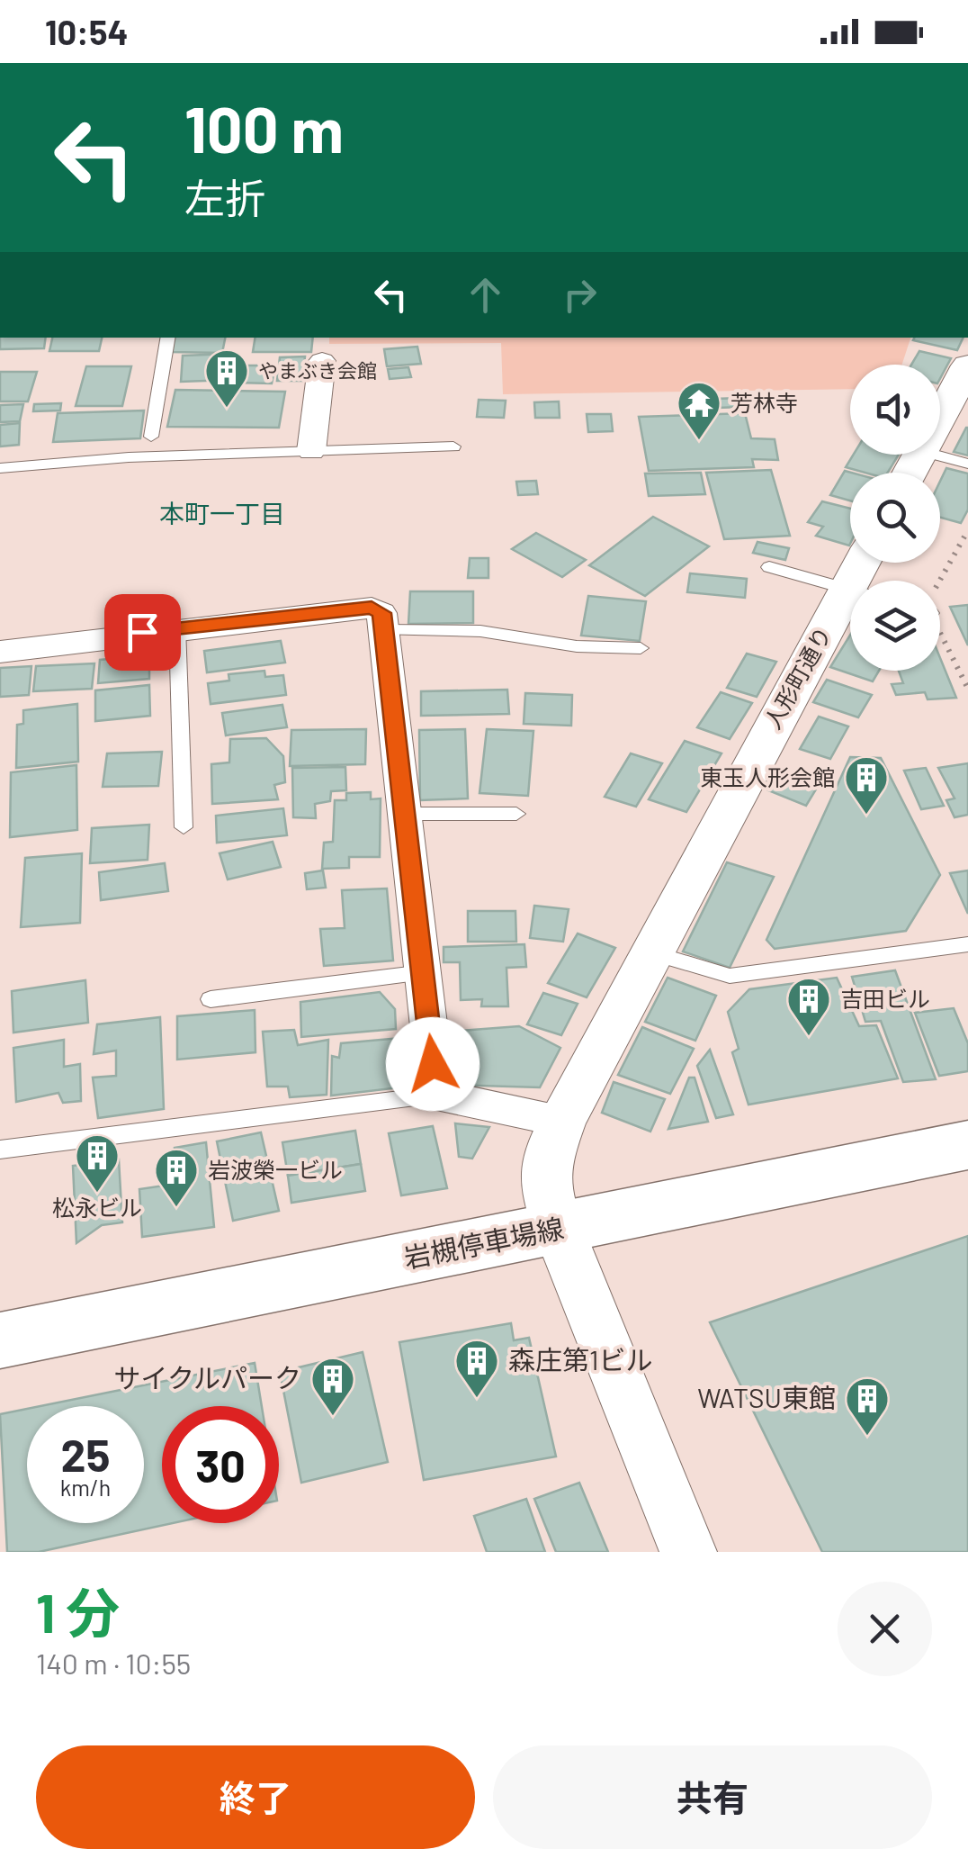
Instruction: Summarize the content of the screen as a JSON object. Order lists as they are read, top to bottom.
{
  "streets": {
    "main road": ["岩槻停車場線"],
    "street": ["人形町通り"]
  },
  "crossings": [
    ["人形町通り", "岩槻停車場線"]
  ],
  "districts": ["本町一丁目"],
  "places": {
    "building": [
      "やまぶき会館",
      "東玉人形会館",
      "吉田ビル",
      "松永ビル",
      "岩波榮一ビル",
      "森庄第1ビル",
      "サイクルパーク",
      "WATSU東館"
    ],
    "temple": ["芳林寺"]
  },
  "page": {
    "status": "10:54",
    "turn": ["100 m", "左折"],
    "speed": "25 km/h",
    "limit": "30",
    "heading": ["1 分", "140 m · 10:55"],
    "buttons": ["終了", "共有"]
  }
}
